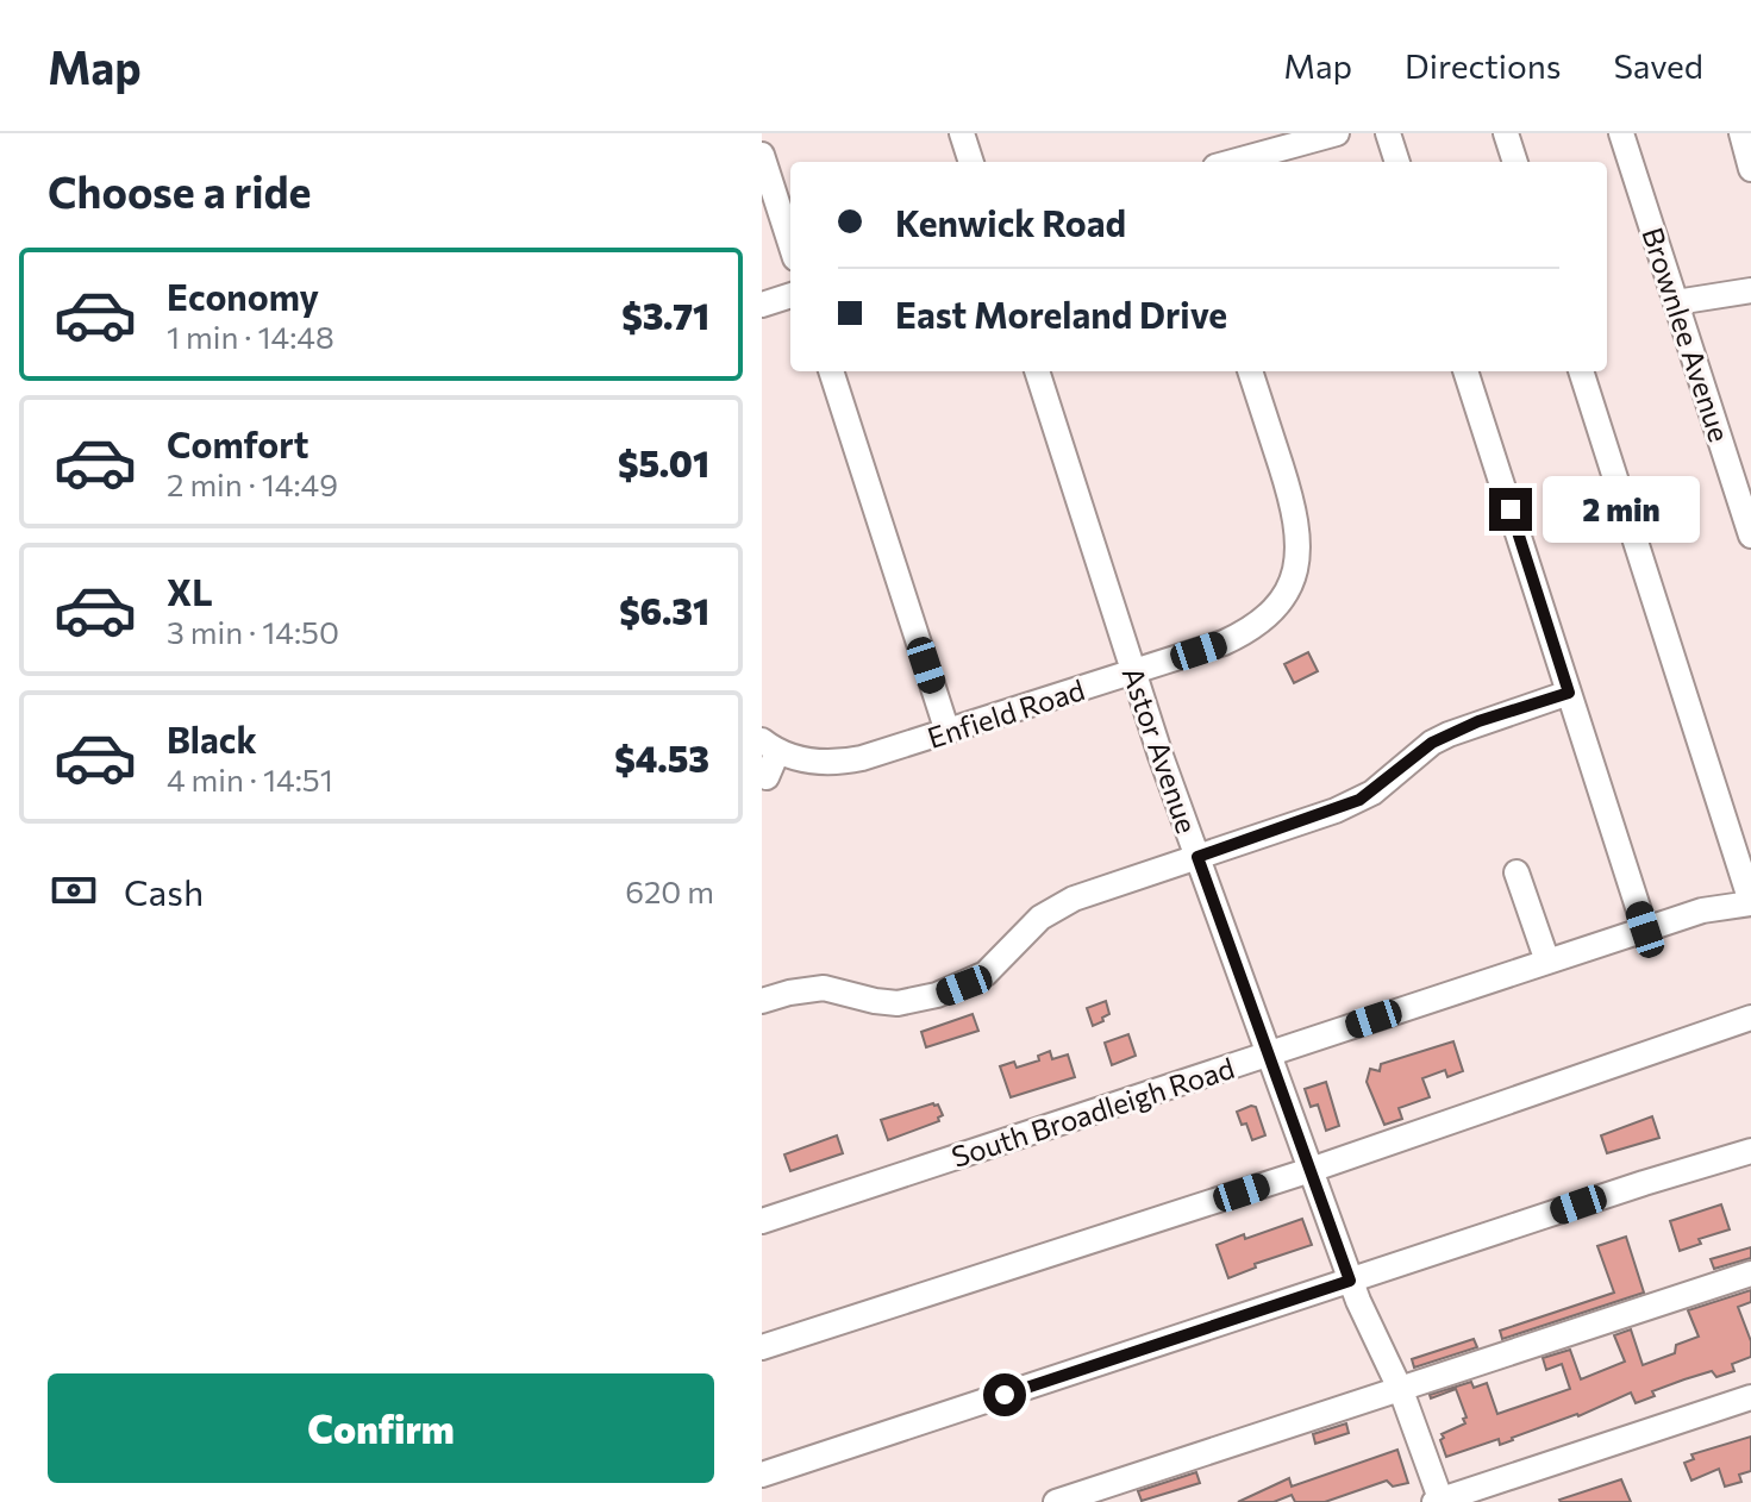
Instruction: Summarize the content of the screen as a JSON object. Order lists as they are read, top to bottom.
{
  "streets": {
    "street": [
      "Brownlee Avenue",
      "Enfield Road",
      "Astor Avenue",
      "South Broadleigh Road"
    ]
  },
  "crossings": [
    ["Enfield Road", "Astor Avenue"],
    ["Astor Avenue", "South Broadleigh Road"]
  ],
  "page": {
    "header": "Map",
    "nav": ["Map", "Directions", "Saved"],
    "heading": "Choose a ride",
    "banner": ["Kenwick Road", "East Moreland Drive"],
    "list": [
      {
        "name": "Economy",
        "note": "1 min · 14:48",
        "value": "$3.71"
      },
      {
        "name": "Comfort",
        "note": "2 min · 14:49",
        "value": "$5.01"
      },
      {
        "name": "XL",
        "note": "3 min · 14:50",
        "value": "$6.31"
      },
      {
        "name": "Black",
        "note": "4 min · 14:51",
        "value": "$4.53"
      }
    ],
    "bubble": "2 min",
    "pay": ["Cash", "620 m"],
    "buttons": "Confirm"
  }
}
